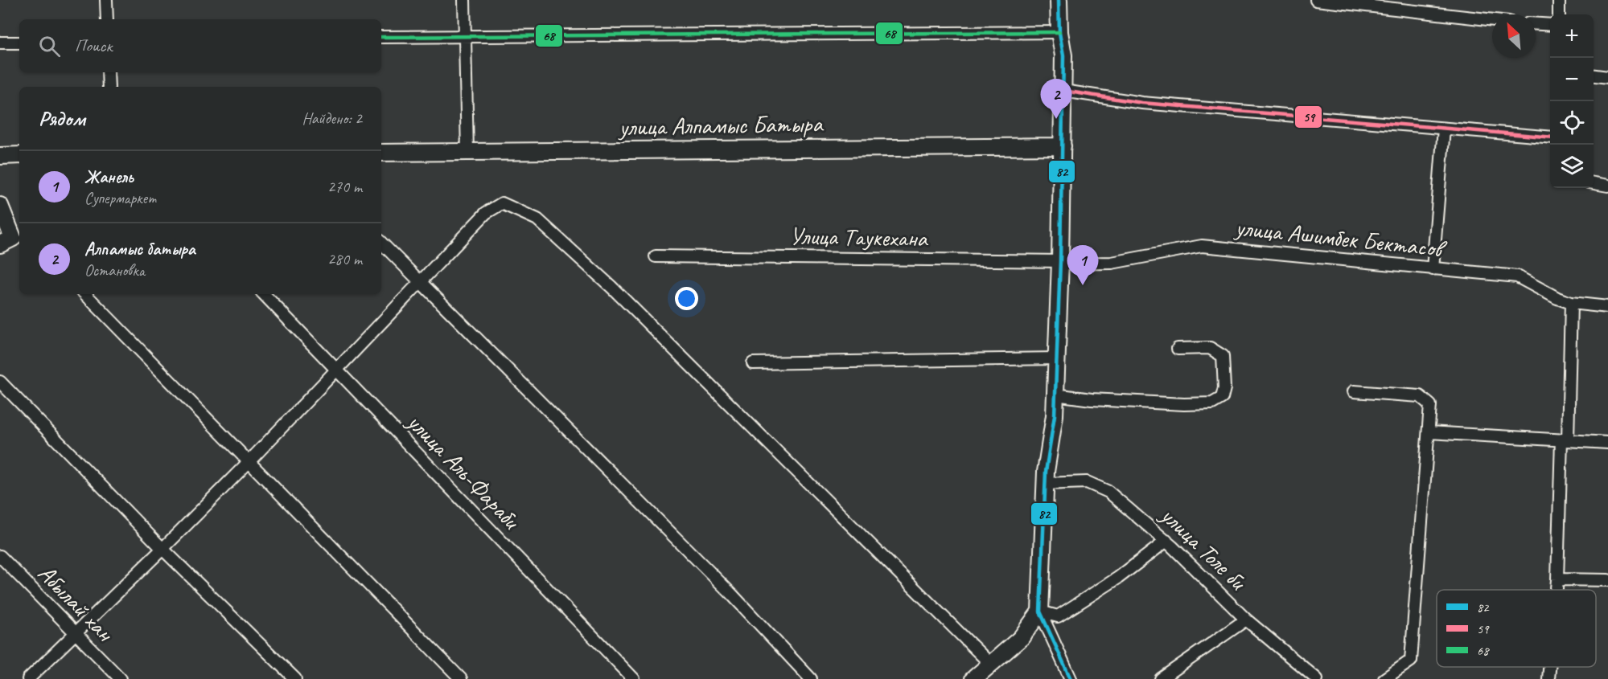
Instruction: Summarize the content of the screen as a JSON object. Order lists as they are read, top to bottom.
{
  "streets": {
    "street": [
      "улица Алпамыс Батыра",
      "Улица Таукехана",
      "улица Ашимбек Бектасов",
      "улица Аль-Фараби",
      "улица Толе би",
      "Абылай хан"
    ]
  },
  "crossings": [
    ["Улица Таукехана", "улица Ашимбек Бектасов"]
  ],
  "lines": ["transit line 82", "transit line 68", "transit line 59"],
  "legend": ["82", "59", "68"],
  "north": "top left",
  "page": {
    "map_buttons": ["+", "−"],
    "search": "Поиск",
    "pins": ["2", "1"],
    "heading": ["Рядом", "Найдено: 2"],
    "list": [
      {
        "mark": "1",
        "name": "Жанель",
        "note": "Супермаркет",
        "value": "270 m"
      },
      {
        "mark": "2",
        "name": "Алпамыс батыра",
        "note": "Остановка",
        "value": "280 m"
      }
    ]
  }
}
